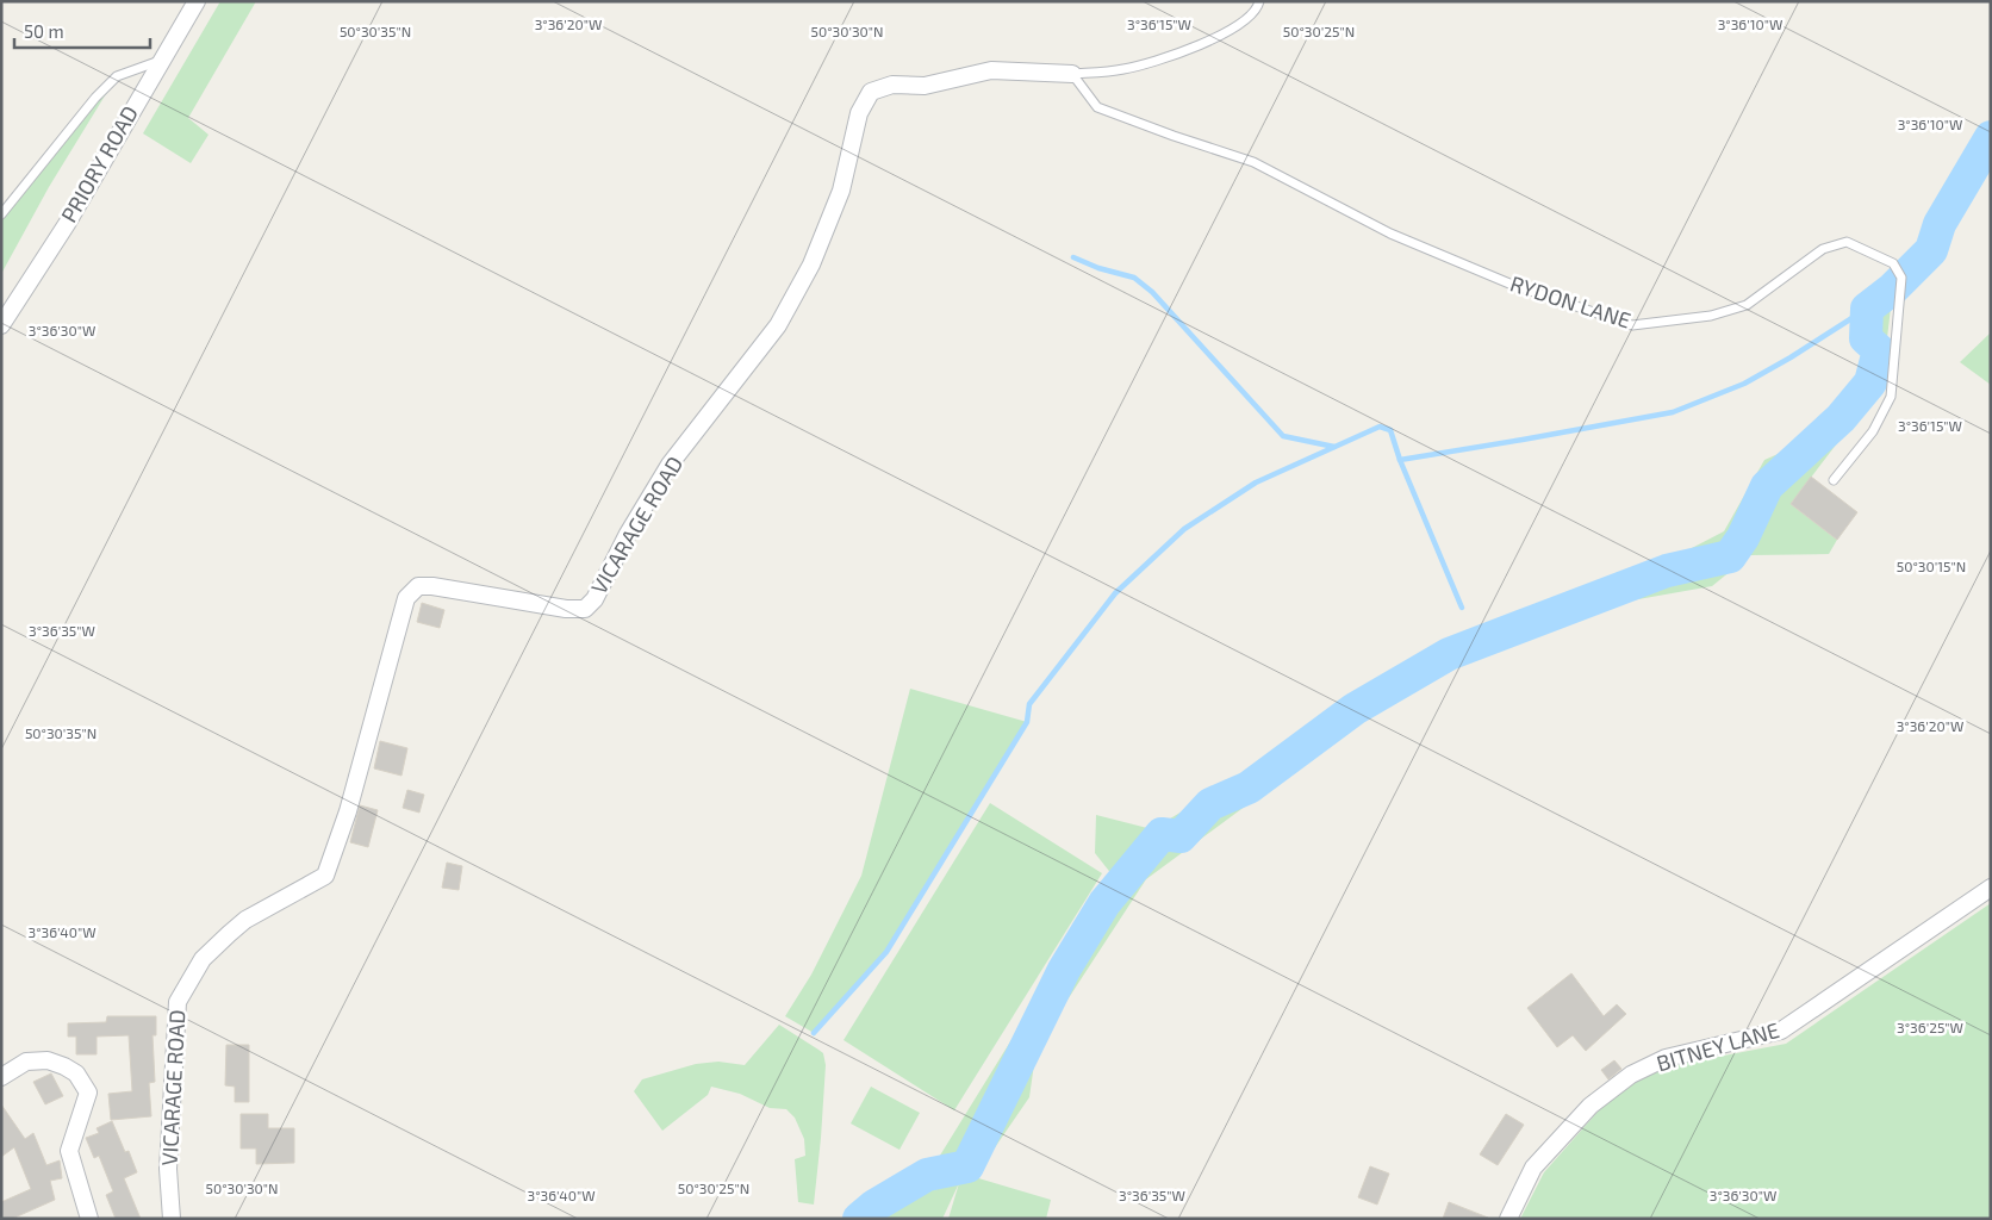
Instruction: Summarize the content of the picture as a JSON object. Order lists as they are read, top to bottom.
{
  "streets": {
    "street": ["PRIORY ROAD", "VICARAGE ROAD", "BITNEY LANE"],
    "lane": ["RYDON LANE"]
  },
  "crossings": [
    ["RYDON LANE", "VICARAGE ROAD"]
  ],
  "scale_bar": "50 m",
  "coordinates": [
    "3°36'20\"W",
    "3°36'15\"W",
    "3°36'10\"W",
    "50°30'35\"N",
    "50°30'30\"N",
    "50°30'25\"N",
    "3°36'30\"W",
    "50°30'15\"N",
    "3°36'35\"W",
    "3°36'40\"W",
    "3°36'25\"W"
  ]
}
